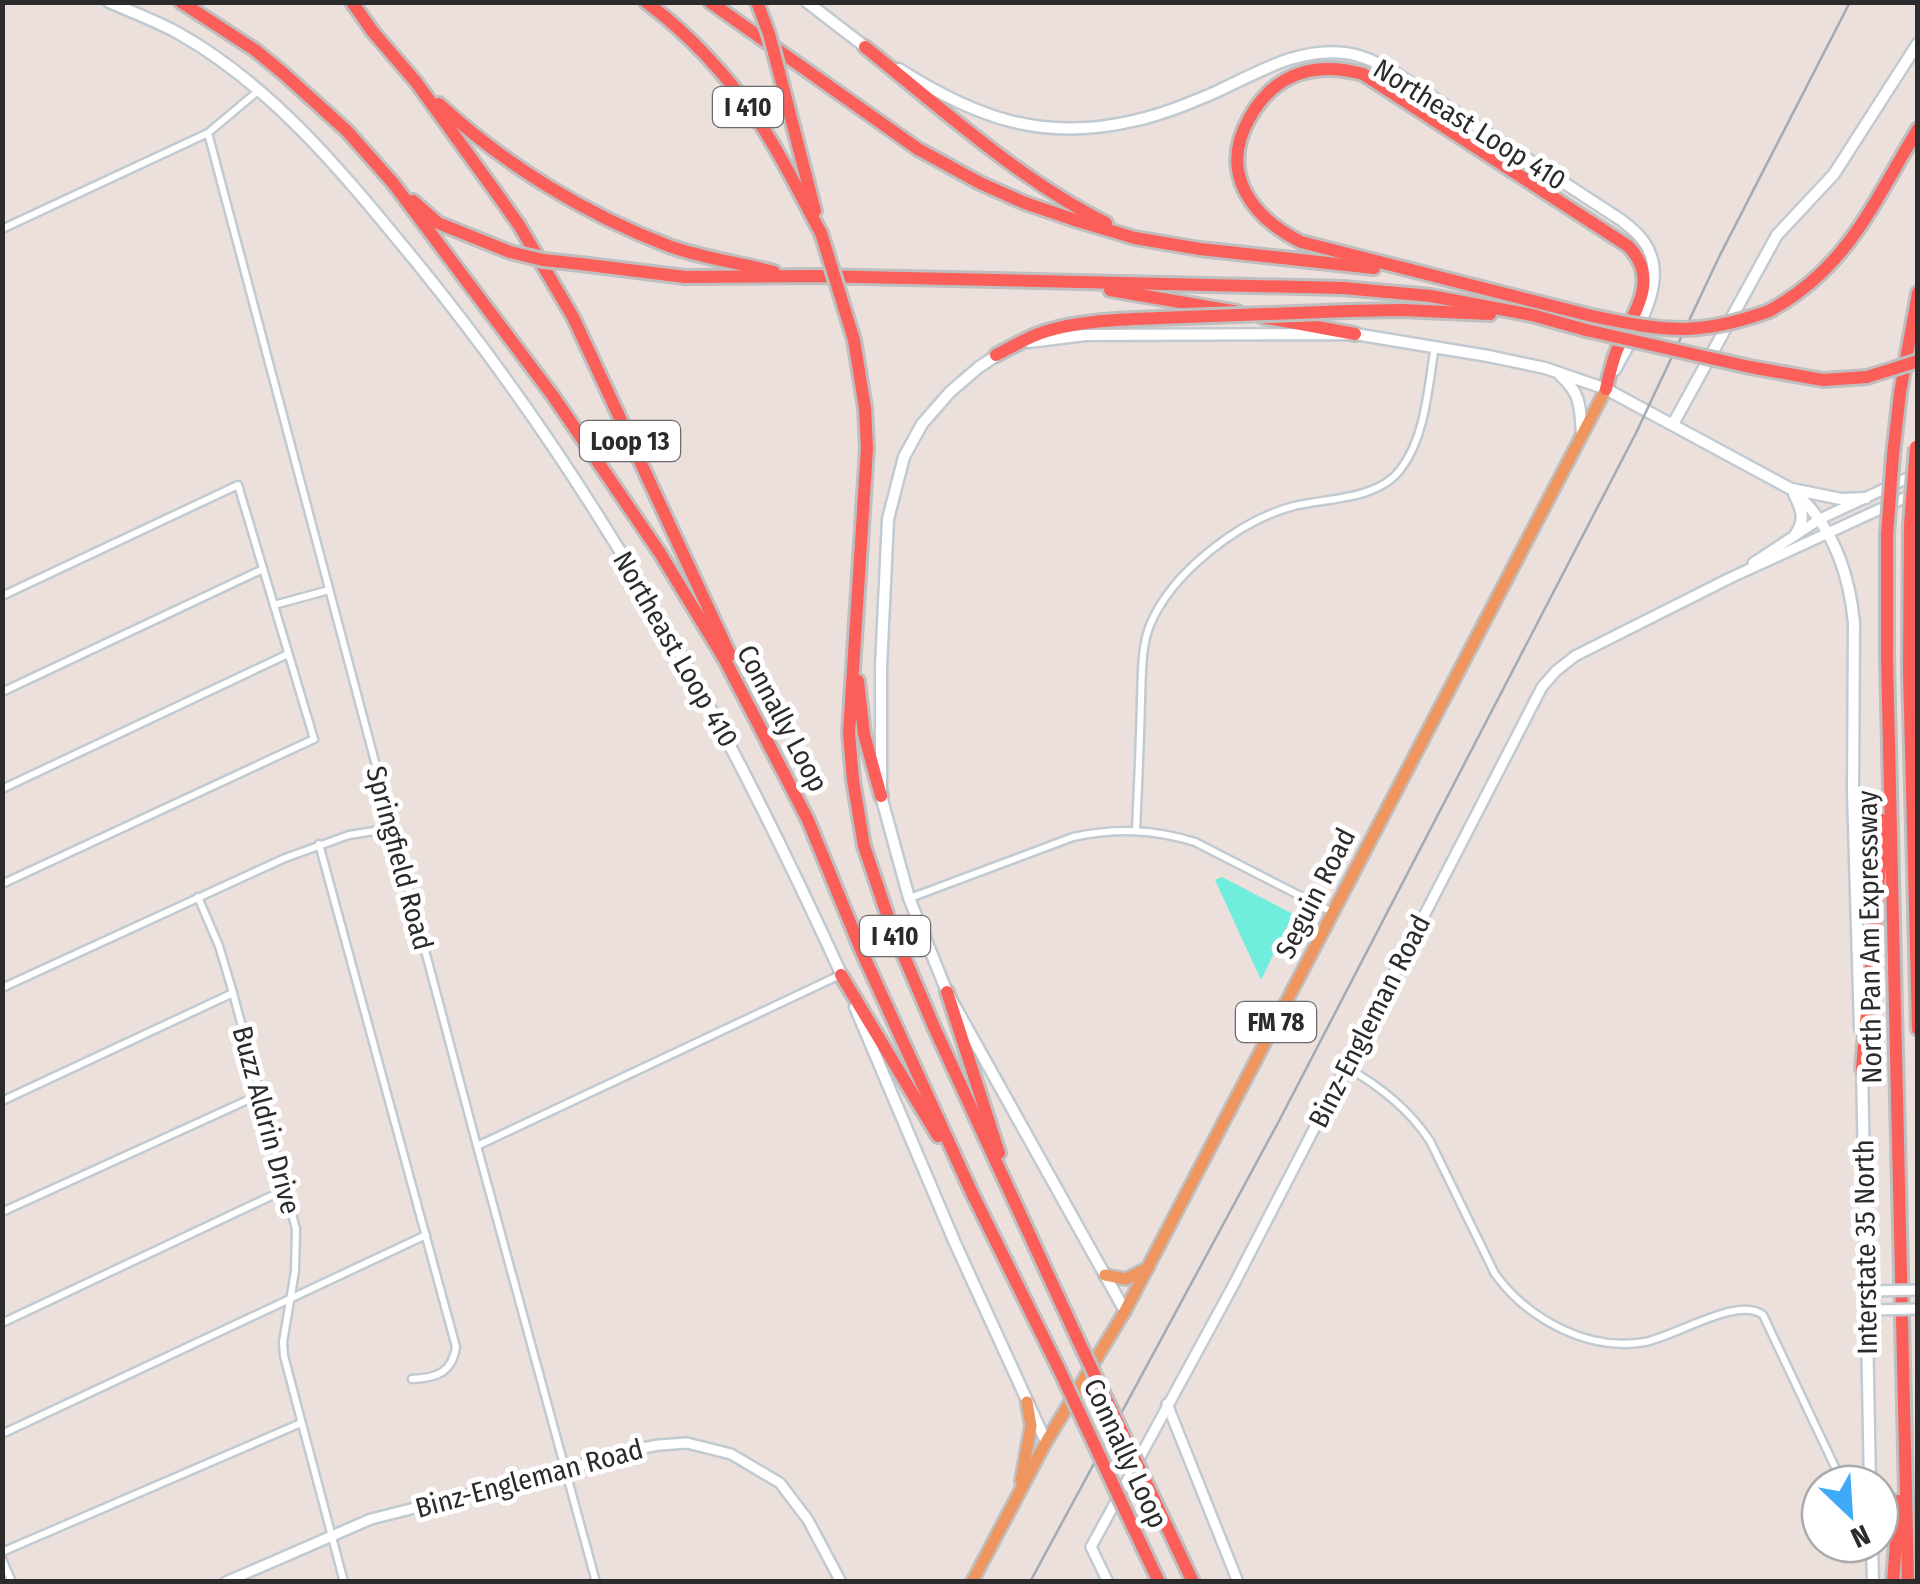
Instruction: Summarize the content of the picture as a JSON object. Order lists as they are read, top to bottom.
{
  "streets": {
    "highway": [
      "I 410",
      "Loop 13",
      "Connally Loop",
      "North Pan Am Expressway"
    ],
    "main road": [
      "Northeast Loop 410",
      "Seguin Road",
      "FM 78",
      "Interstate 35 North"
    ],
    "street": ["Springfield Road", "Binz-Engleman Road", "Buzz Aldrin Drive"]
  },
  "crossings": [
    ["Northeast Loop 410", "Seguin Road"],
    ["Northeast Loop 410", "FM 78"],
    ["Loop 13", "Connally Loop"],
    ["Springfield Road", "Binz-Engleman Road"],
    ["Seguin Road", "FM 78"],
    ["Binz-Engleman Road", "Buzz Aldrin Drive"],
    ["Binz-Engleman Road", "Interstate 35 North"]
  ],
  "north": "bottom right"
}
